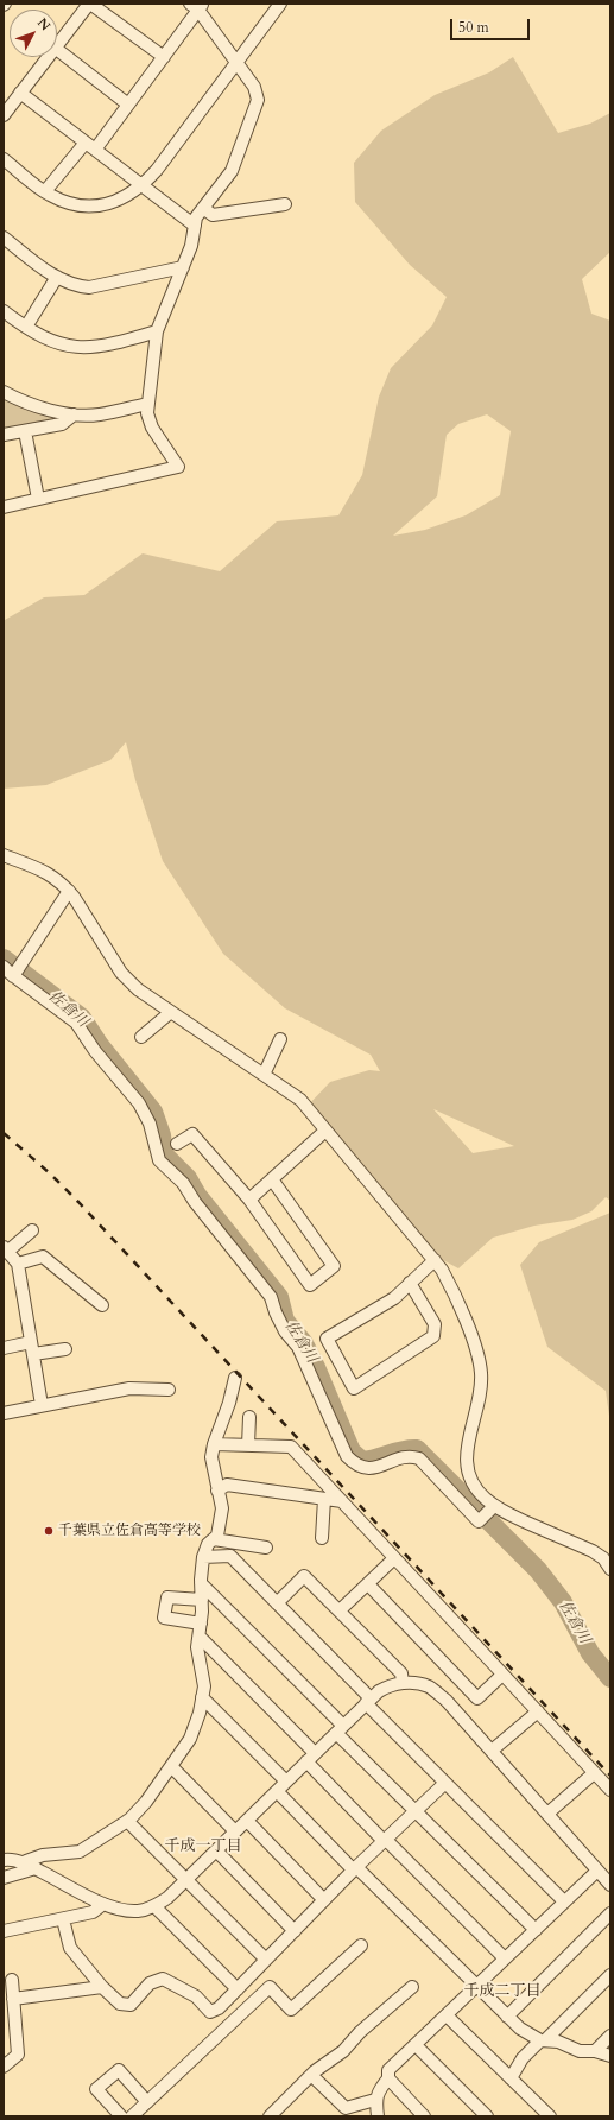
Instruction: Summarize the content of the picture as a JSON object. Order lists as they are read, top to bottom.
{
  "districts": ["千成一丁目", "千成二丁目"],
  "water": ["佐倉川"],
  "places": ["千葉県立佐倉高等学校"],
  "scale_bar": "50 m",
  "north": "top right"
}
